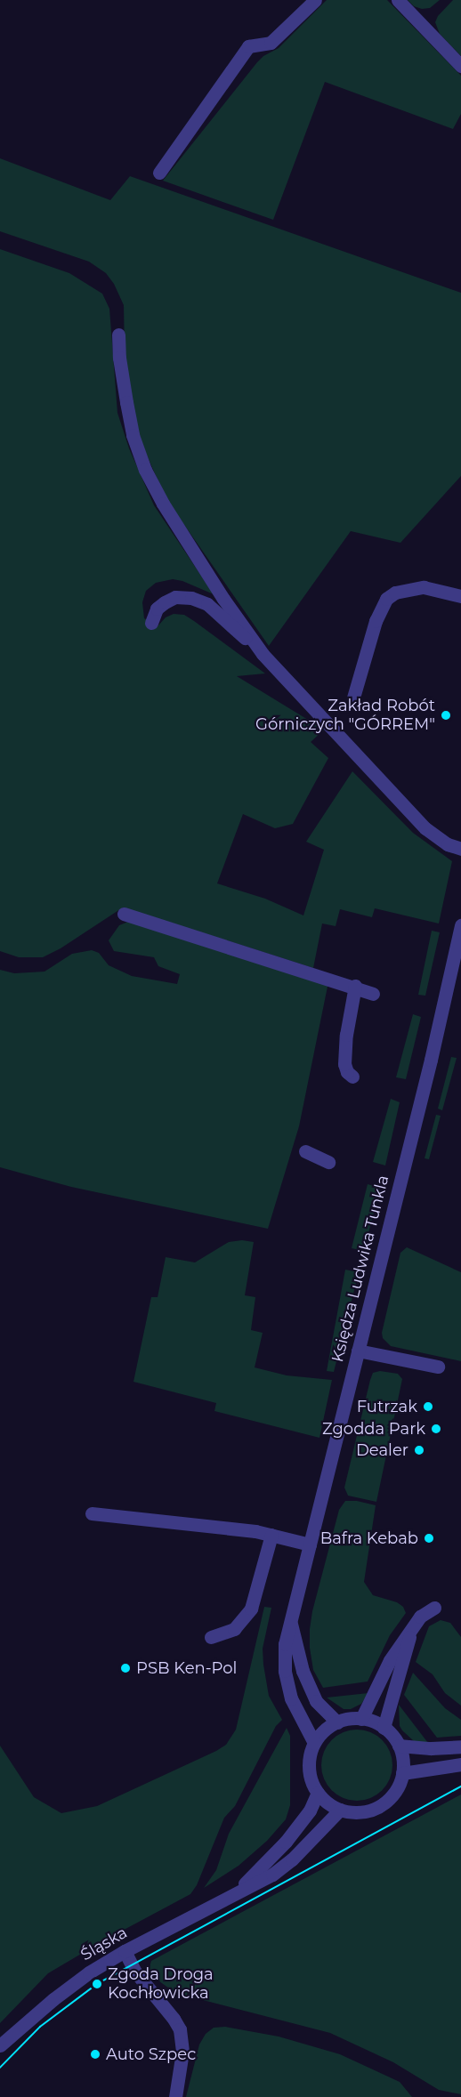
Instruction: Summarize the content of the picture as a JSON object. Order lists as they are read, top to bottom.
{
  "streets": {
    "street": ["Księdza Ludwika Tunkla", "Śląska"]
  },
  "crossings": [
    ["Księdza Ludwika Tunkla", "Śląska"]
  ],
  "places": [
    "Zakład Robót Górniczych \"GÓRREM\"",
    "Futrzak",
    "Zgodda Park",
    "Dealer",
    "Bafra Kebab",
    "PSB Ken-Pol",
    "Zgoda Droga Kochłowicka",
    "Auto Szpec"
  ]
}
